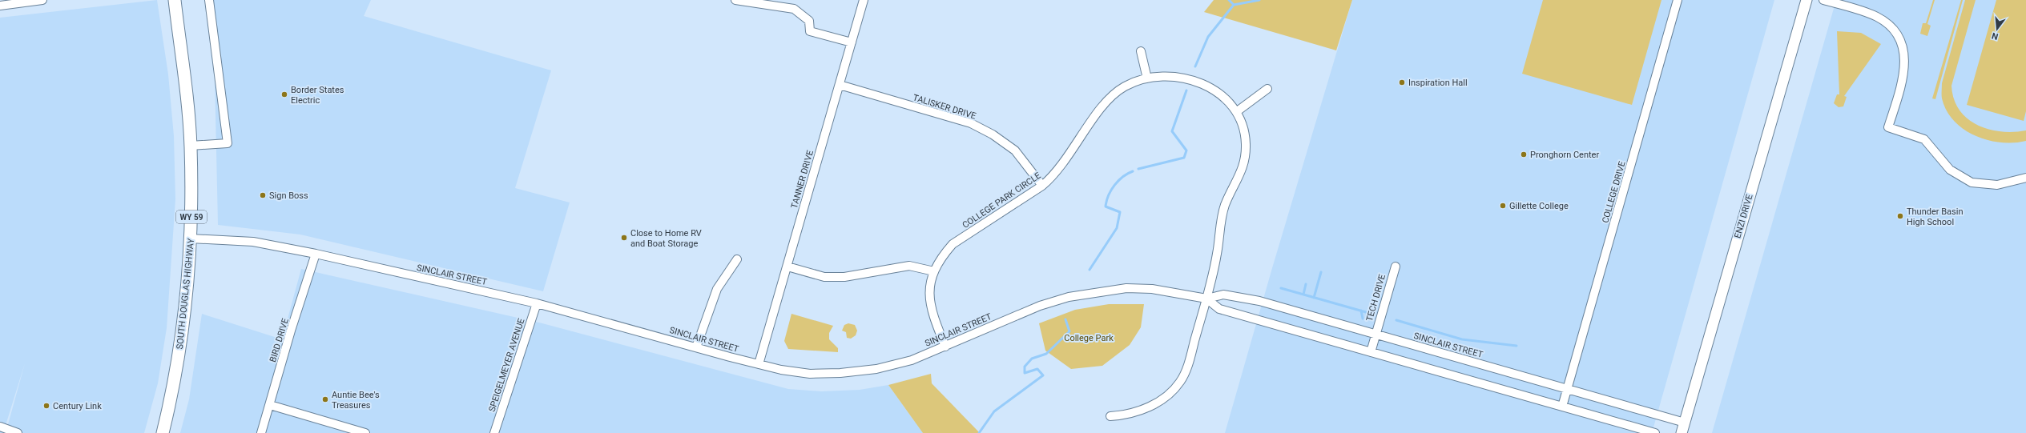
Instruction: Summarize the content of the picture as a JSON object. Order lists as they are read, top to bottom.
{
  "streets": {
    "highway": ["WY 59", "SOUTH DOUGLAS HIGHWAY"],
    "main road": ["ENZI DRIVE"],
    "street": [
      "TALISKER DRIVE",
      "TANNER DRIVE",
      "COLLEGE DRIVE",
      "COLLEGE PARK CIRCLE",
      "SINCLAIR STREET",
      "TECH DRIVE",
      "BIRD DRIVE",
      "SPEIGELMEYER AVENUE"
    ]
  },
  "crossings": [
    ["TALISKER DRIVE", "TANNER DRIVE"],
    ["TALISKER DRIVE", "COLLEGE PARK CIRCLE"],
    ["TANNER DRIVE", "SINCLAIR STREET"],
    ["COLLEGE DRIVE", "SINCLAIR STREET"],
    ["COLLEGE PARK CIRCLE", "SINCLAIR STREET"],
    ["ENZI DRIVE", "SINCLAIR STREET"],
    ["SINCLAIR STREET", "SOUTH DOUGLAS HIGHWAY"],
    ["SINCLAIR STREET", "TECH DRIVE"],
    ["SINCLAIR STREET", "BIRD DRIVE"],
    ["SINCLAIR STREET", "SPEIGELMEYER AVENUE"]
  ],
  "parks": ["College Park"],
  "places": [
    "Inspiration Hall",
    "Border States Electric",
    "Pronghorn Center",
    "Sign Boss",
    "Gillette College",
    "Thunder Basin High School",
    "Close to Home RV and Boat Storage",
    "Auntie Bee's Treasures",
    "Century Link"
  ],
  "north": "bottom"
}
